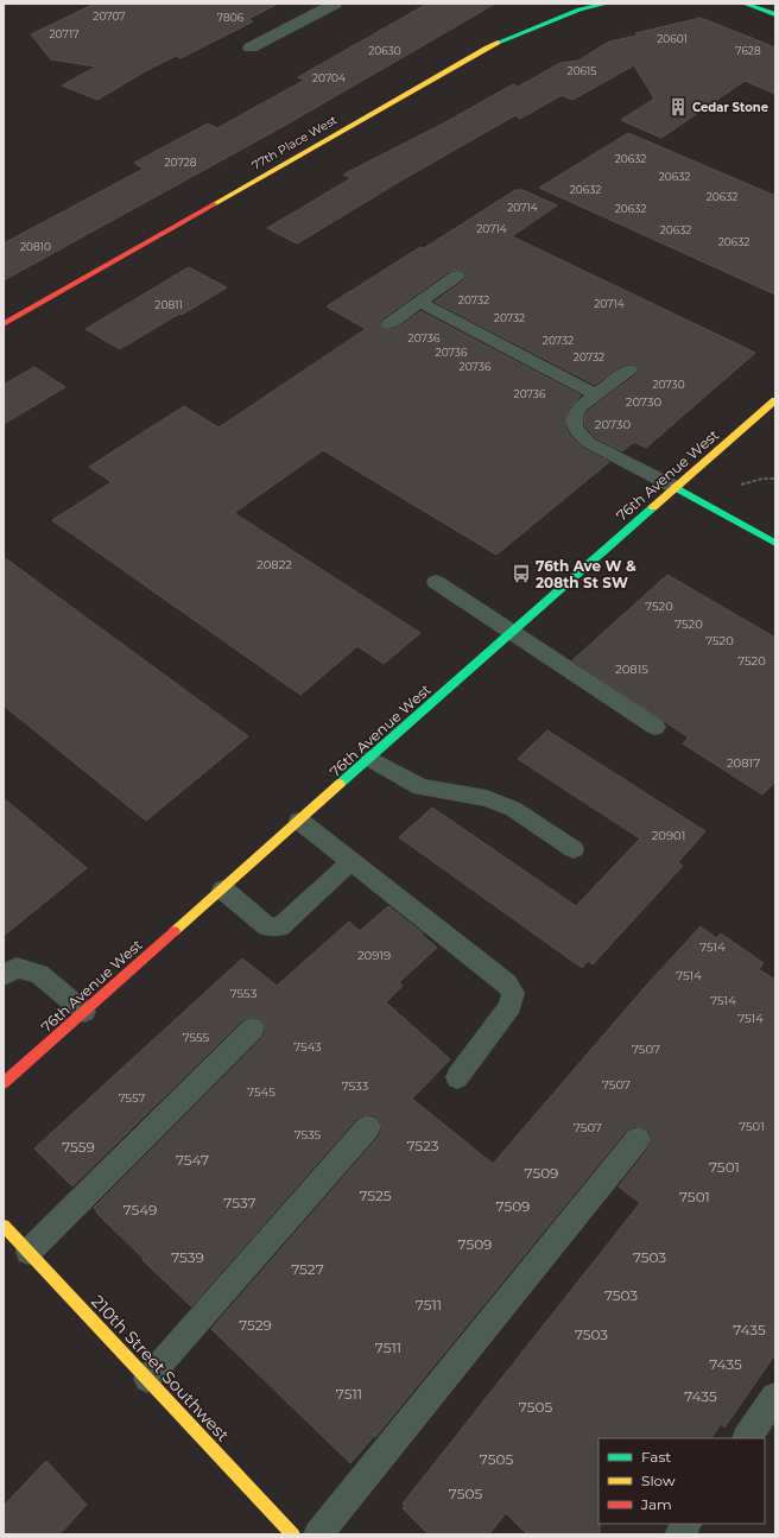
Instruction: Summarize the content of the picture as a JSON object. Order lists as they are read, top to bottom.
{
  "streets": {
    "street": ["77th Place West", "76th Avenue West", "210th Street Southwest"]
  },
  "places": {
    "building": ["Cedar Stone"],
    "bus stop": ["76th Ave W & 208th St SW"]
  },
  "house_numbers": [
    "20707",
    "7806",
    "20717",
    "20601",
    "20630",
    "7628",
    "20615",
    "20704",
    "20632",
    "20728",
    "20632",
    "20632",
    "20632",
    "20714",
    "20632",
    "20714",
    "20632",
    "20632",
    "20810",
    "20732",
    "20714",
    "20811",
    "20732",
    "20736",
    "20732",
    "20736",
    "20732",
    "20736",
    "20730",
    "20736",
    "20730",
    "20730",
    "20822",
    "7520",
    "7520",
    "7520",
    "7520",
    "20815",
    "20817",
    "20901",
    "7514",
    "20919",
    "7514",
    "7553",
    "7514",
    "7514",
    "7555",
    "7543",
    "7507",
    "7507",
    "7533",
    "7545",
    "7557",
    "7501",
    "7507",
    "7535",
    "7523",
    "7559",
    "7547",
    "7501",
    "7509",
    "7525",
    "7501",
    "7537",
    "7509",
    "7549",
    "7509",
    "7539",
    "7503",
    "7527",
    "7503",
    "7511",
    "7529",
    "7435",
    "7503",
    "7511",
    "7435",
    "7511",
    "7435",
    "7505",
    "7505",
    "7505"
  ],
  "legend": ["Fast", "Slow", "Jam"]
}
